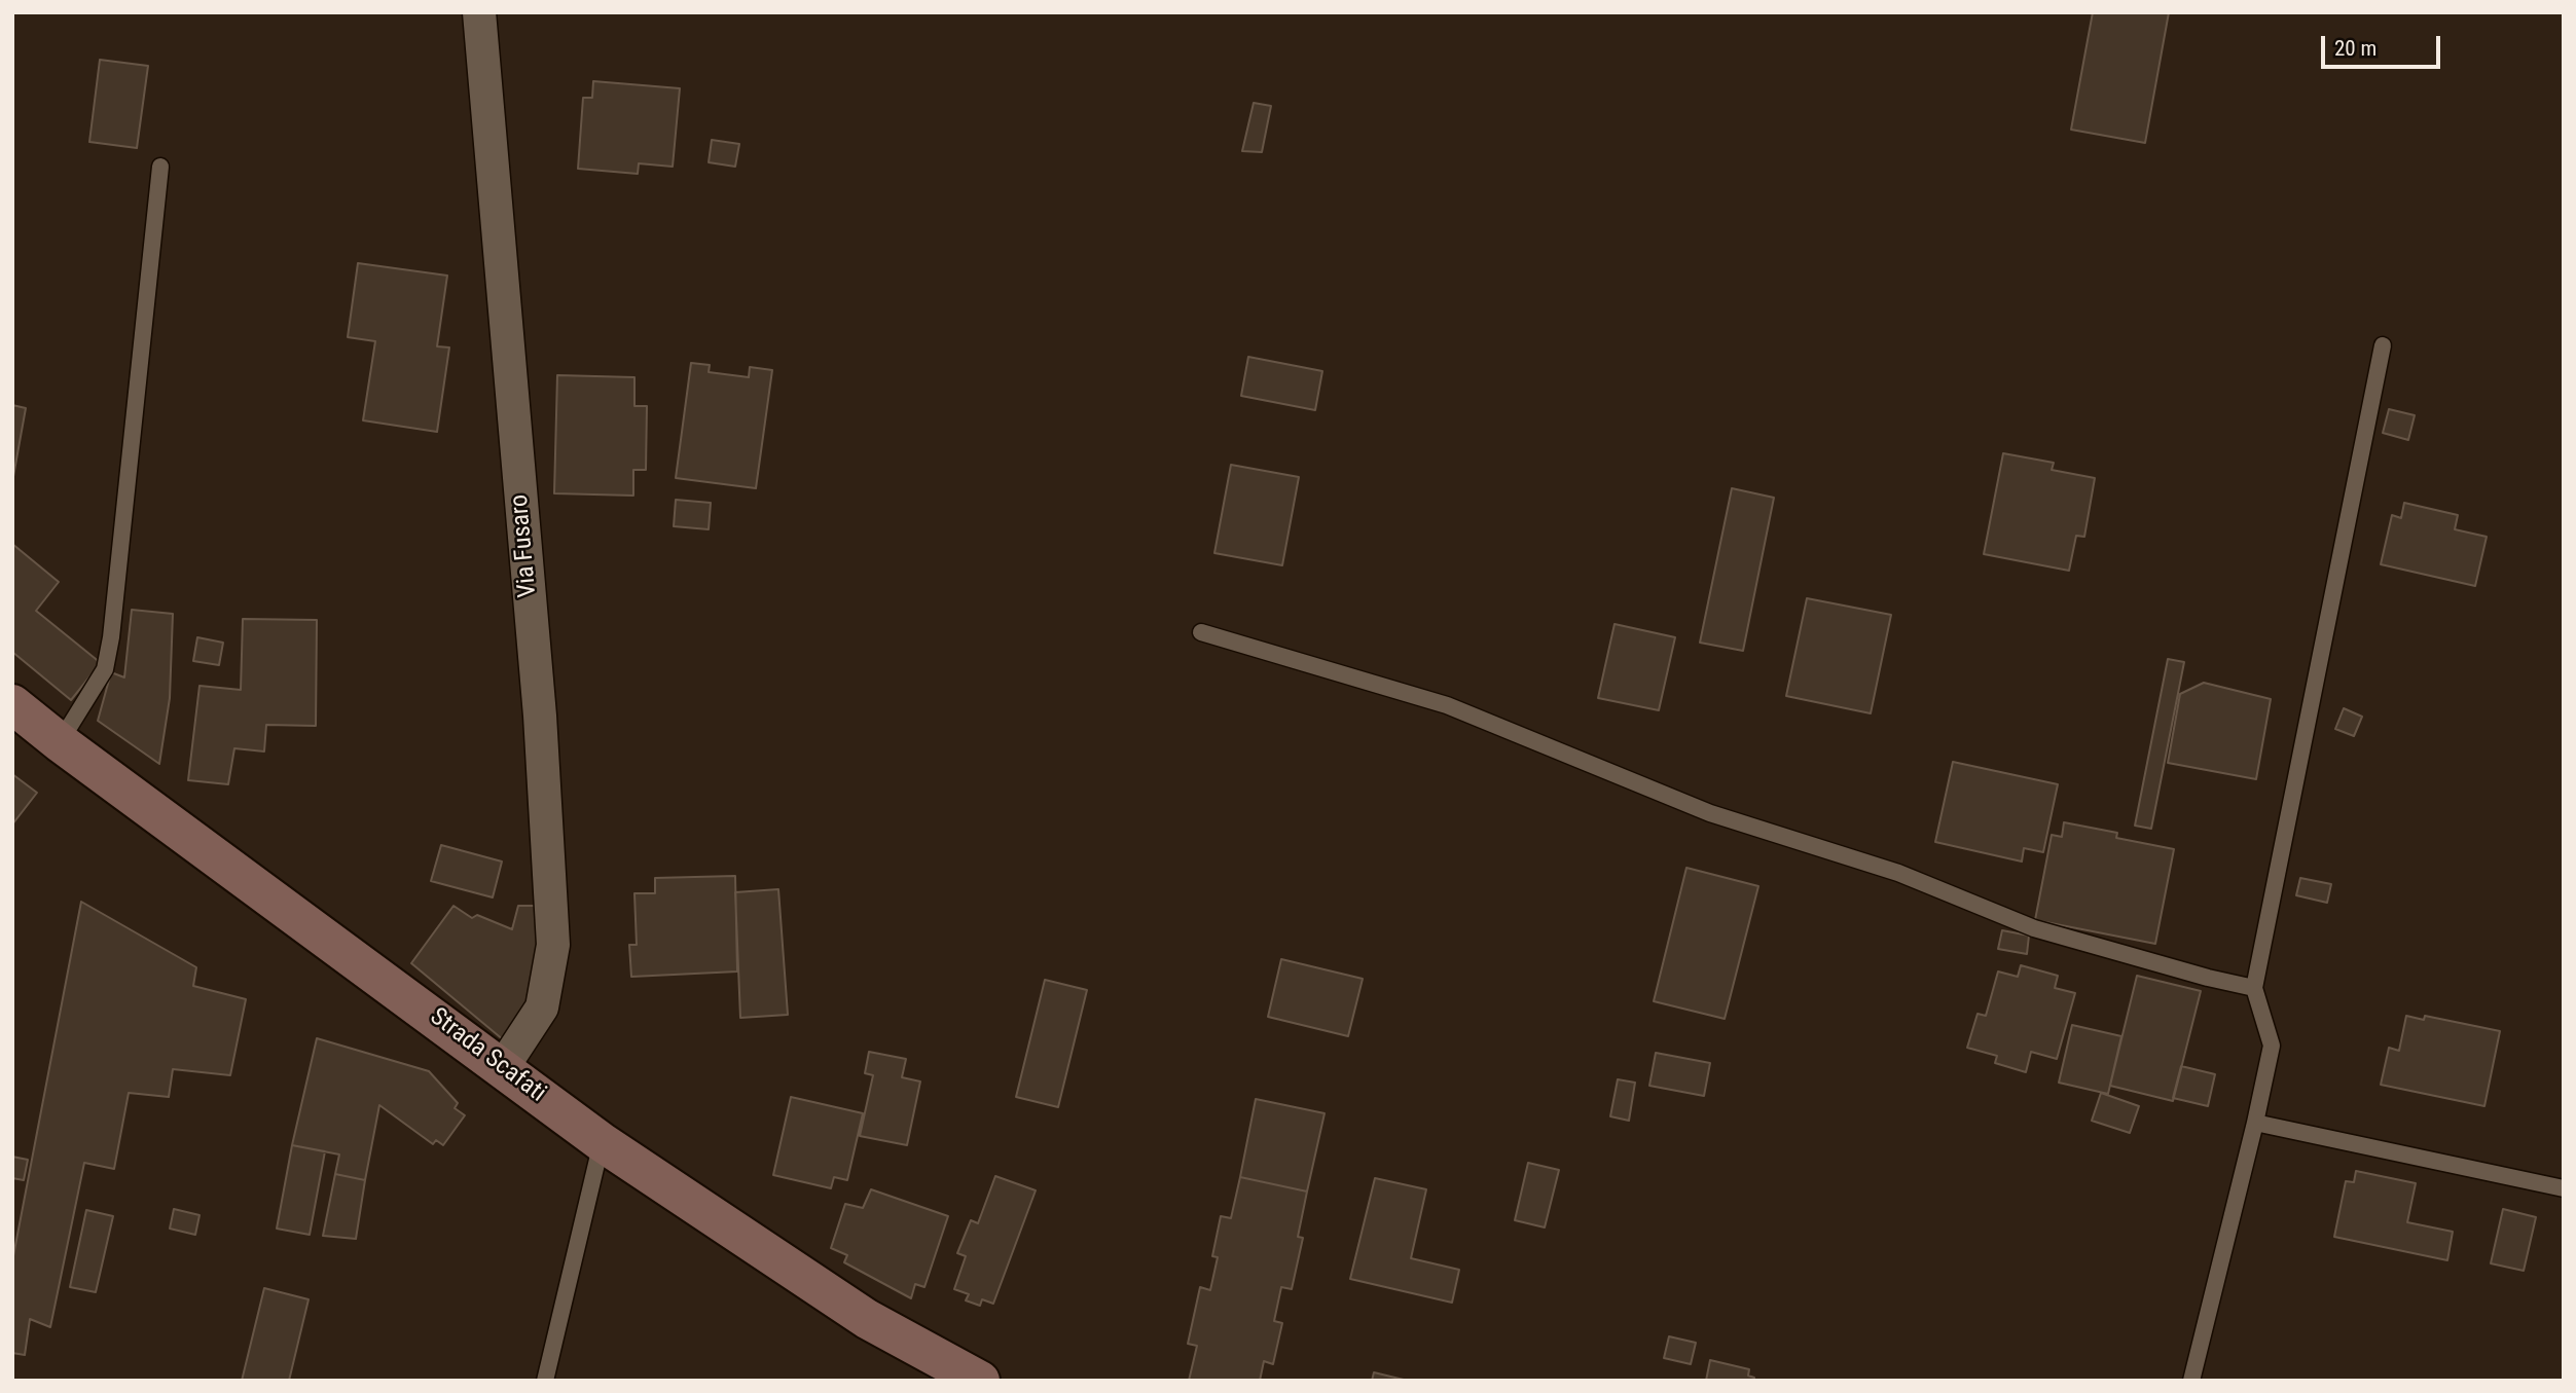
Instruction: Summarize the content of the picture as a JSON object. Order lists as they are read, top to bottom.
{
  "streets": {
    "street": ["Via Fusaro", "Strada Scafati"]
  },
  "crossings": [
    ["Via Fusaro", "Strada Scafati"]
  ],
  "scale_bar": "20 m"
}
